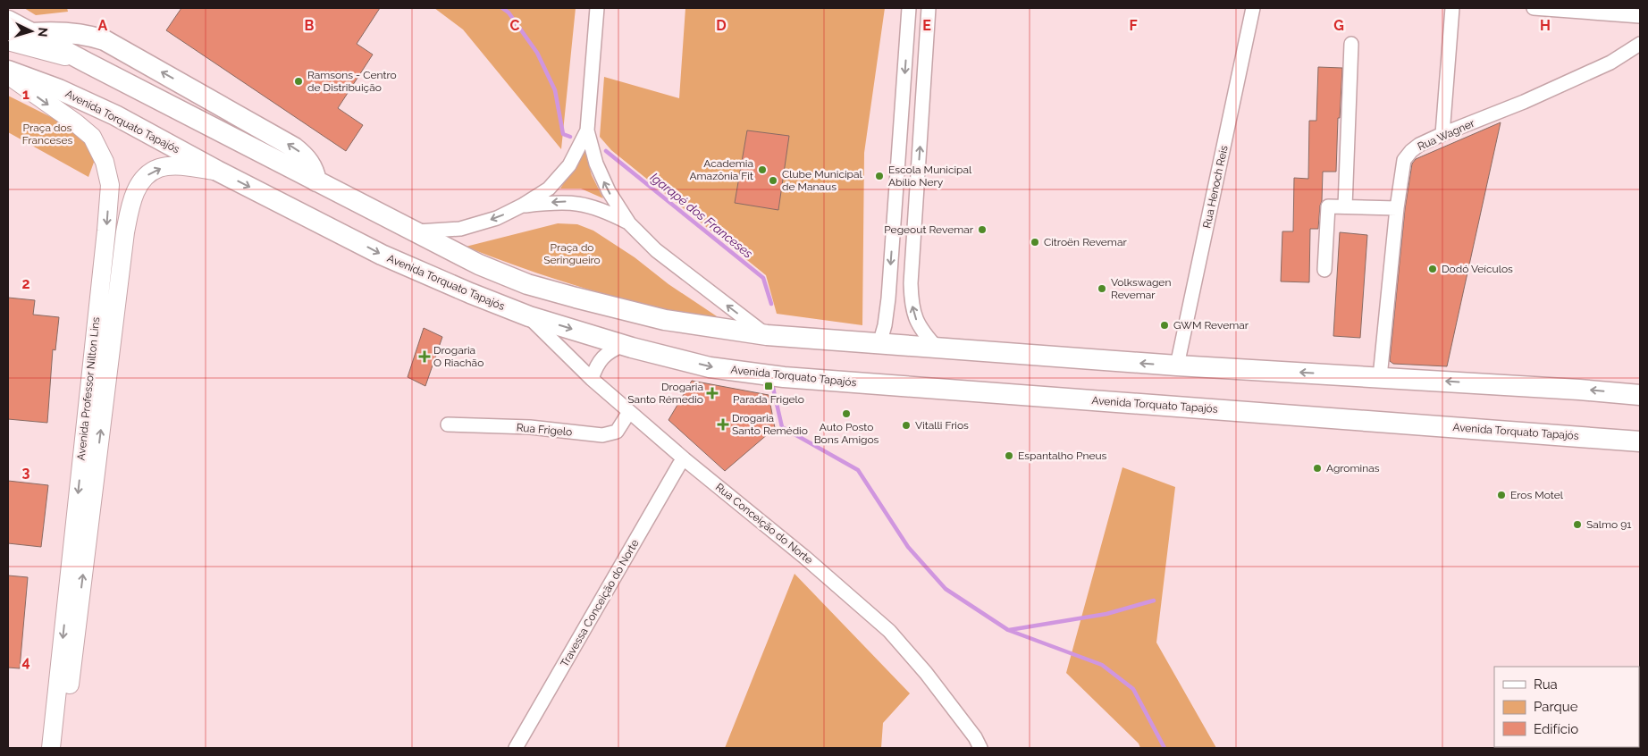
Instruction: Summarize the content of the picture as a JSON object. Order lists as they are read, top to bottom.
{
  "streets": {
    "highway": ["Avenida Torquato Tapajós"],
    "main road": ["Avenida Professor Nilton Lins"],
    "street": [
      "Rua Wagner",
      "Rua Henoch Reis",
      "Rua Frigelo",
      "Rua Conceição do Norte",
      "Travessa Conceição do Norte"
    ]
  },
  "crossings": [
    ["Avenida Torquato Tapajós", "Avenida Professor Nilton Lins"],
    ["Avenida Torquato Tapajós", "Rua Conceição do Norte"],
    ["Rua Frigelo", "Rua Conceição do Norte"],
    ["Rua Conceição do Norte", "Travessa Conceição do Norte"]
  ],
  "water": ["Igarapé dos Franceses"],
  "parks": ["Praça dos Franceses", "Praça do Seringueiro"],
  "places": {
    "other": [
      "Ramsons - Centro de Distribuição",
      "Academia Amazônia Fit",
      "Escola Municipal Abílio Nery",
      "Clube Municipal de Manaus",
      "Pegeout Revemar",
      "Citroën Revemar",
      "Dodó Veículos",
      "Volkswagen Revemar",
      "GWM Revemar",
      "Auto Posto Bons Amigos",
      "Vitalli Frios",
      "Espantalho Pneus",
      "Agrominas",
      "Eros Motel",
      "Salmo 91"
    ],
    "health": ["Drogaria O Riachão", "Drogaria Santo Rémedio", "Drogaria Santo Remédio"],
    "transit": ["Parada Frigelo"]
  },
  "legend": ["Rua", "Parque", "Edifício"],
  "north": "right",
  "grid": {
    "columns": [
      "A",
      "B",
      "C",
      "D",
      "E",
      "F",
      "G",
      "H"
    ],
    "rows": [
      "1",
      "2",
      "3",
      "4"
    ]
  }
}
